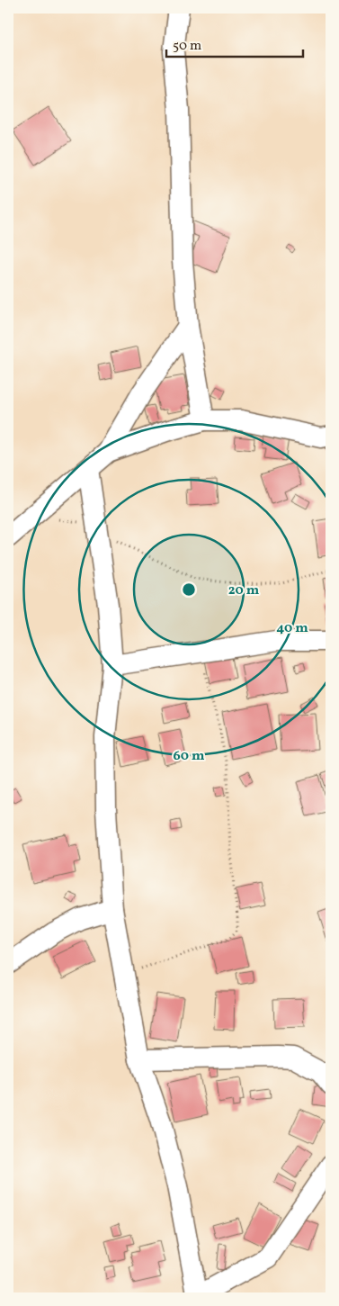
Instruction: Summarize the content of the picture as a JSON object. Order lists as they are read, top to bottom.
{
  "scale_bar": "50 m",
  "rings": ["20 m", "40 m", "60 m"]
}
